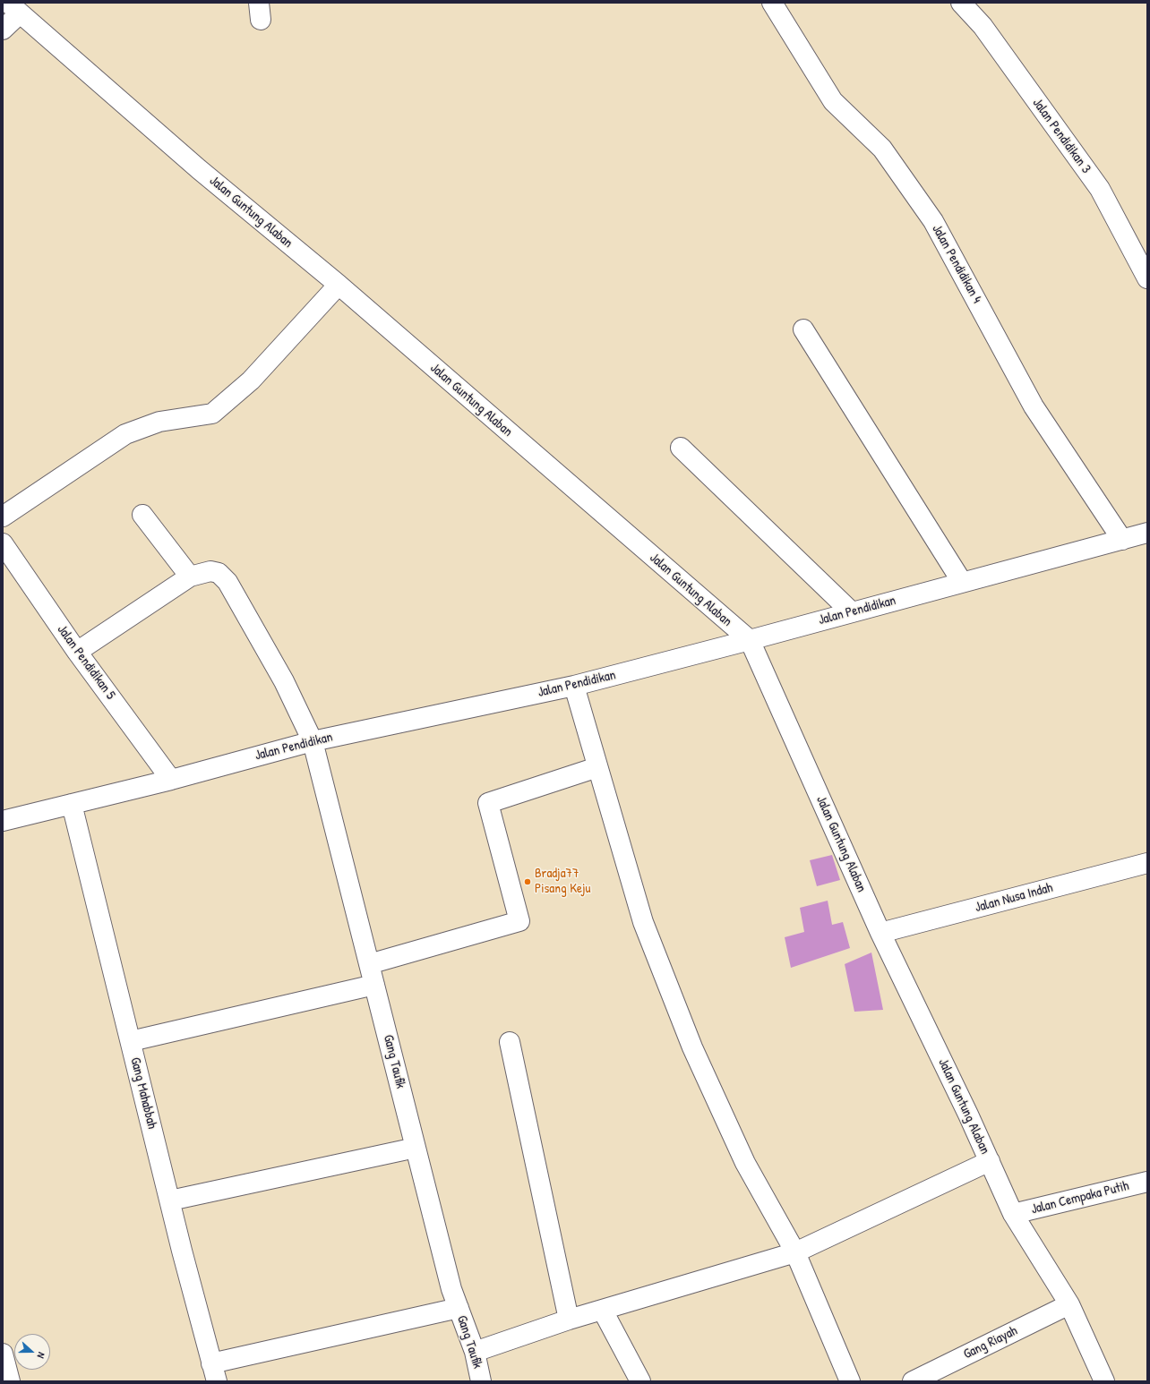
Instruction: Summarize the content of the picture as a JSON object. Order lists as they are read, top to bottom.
{
  "streets": {
    "street": [
      "Jalan Pendidikan 3",
      "Jalan Guntung Alaban",
      "Jalan Pendidikan 4",
      "Jalan Pendidikan",
      "Jalan Pendidikan 5",
      "Jalan Nusa Indah",
      "Gang Taufik",
      "Gang Mahabbah",
      "Jalan Cempaka Putih",
      "Gang Riayah"
    ]
  },
  "crossings": [
    ["Jalan Guntung Alaban", "Jalan Pendidikan"],
    ["Jalan Guntung Alaban", "Jalan Nusa Indah"],
    ["Jalan Guntung Alaban", "Jalan Cempaka Putih"],
    ["Jalan Guntung Alaban", "Gang Riayah"],
    ["Jalan Pendidikan 4", "Jalan Pendidikan"],
    ["Jalan Pendidikan", "Jalan Pendidikan 5"],
    ["Jalan Pendidikan", "Gang Taufik"],
    ["Jalan Pendidikan", "Gang Mahabbah"],
    ["Jalan Pendidikan 5", "Gang Taufik"]
  ],
  "places": ["Bradja77 Pisang Keju"],
  "north": "right"
}
